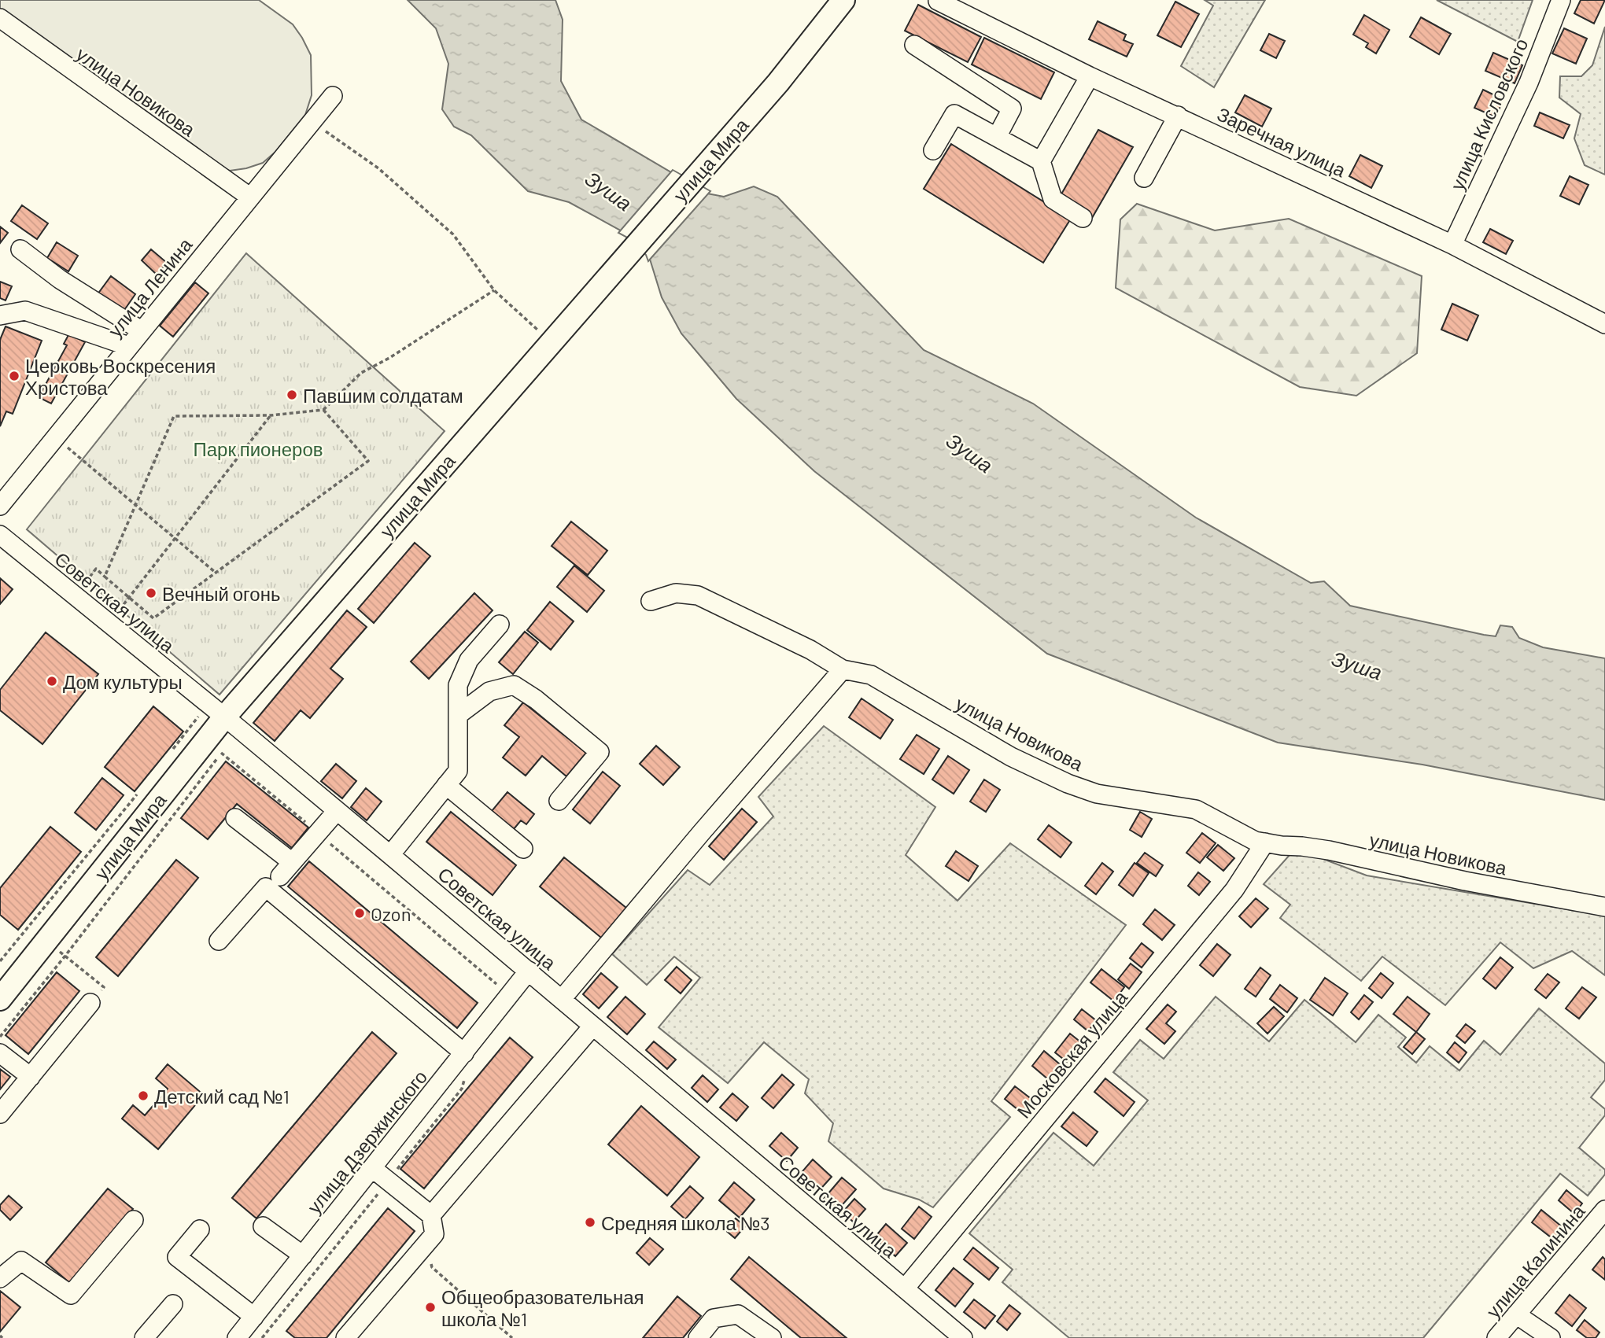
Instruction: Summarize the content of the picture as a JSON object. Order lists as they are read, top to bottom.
{
  "streets": {
    "main road": ["улица Мира"],
    "street": [
      "улица Новикова",
      "улица Кисловского",
      "Заречная улица",
      "улица Ленина",
      "Советская улица",
      "Московская улица",
      "улица Дзержинского",
      "улица Калинина"
    ]
  },
  "crossings": [
    ["улица Новикова", "улица Ленина"],
    ["улица Новикова", "Московская улица"],
    ["улица Кисловского", "Заречная улица"],
    ["улица Мира", "Советская улица"],
    ["Советская улица", "Московская улица"],
    ["Советская улица", "улица Дзержинского"]
  ],
  "water": ["Зуша"],
  "parks": ["Парк пионеров"],
  "places": [
    "Церковь Воскресения Христова",
    "Павшим солдатам",
    "Вечный огонь",
    "Дом культуры",
    "Ozon",
    "Детский сад №1",
    "Средняя школа №3",
    "Общеобразовательная школа №1"
  ]
}
